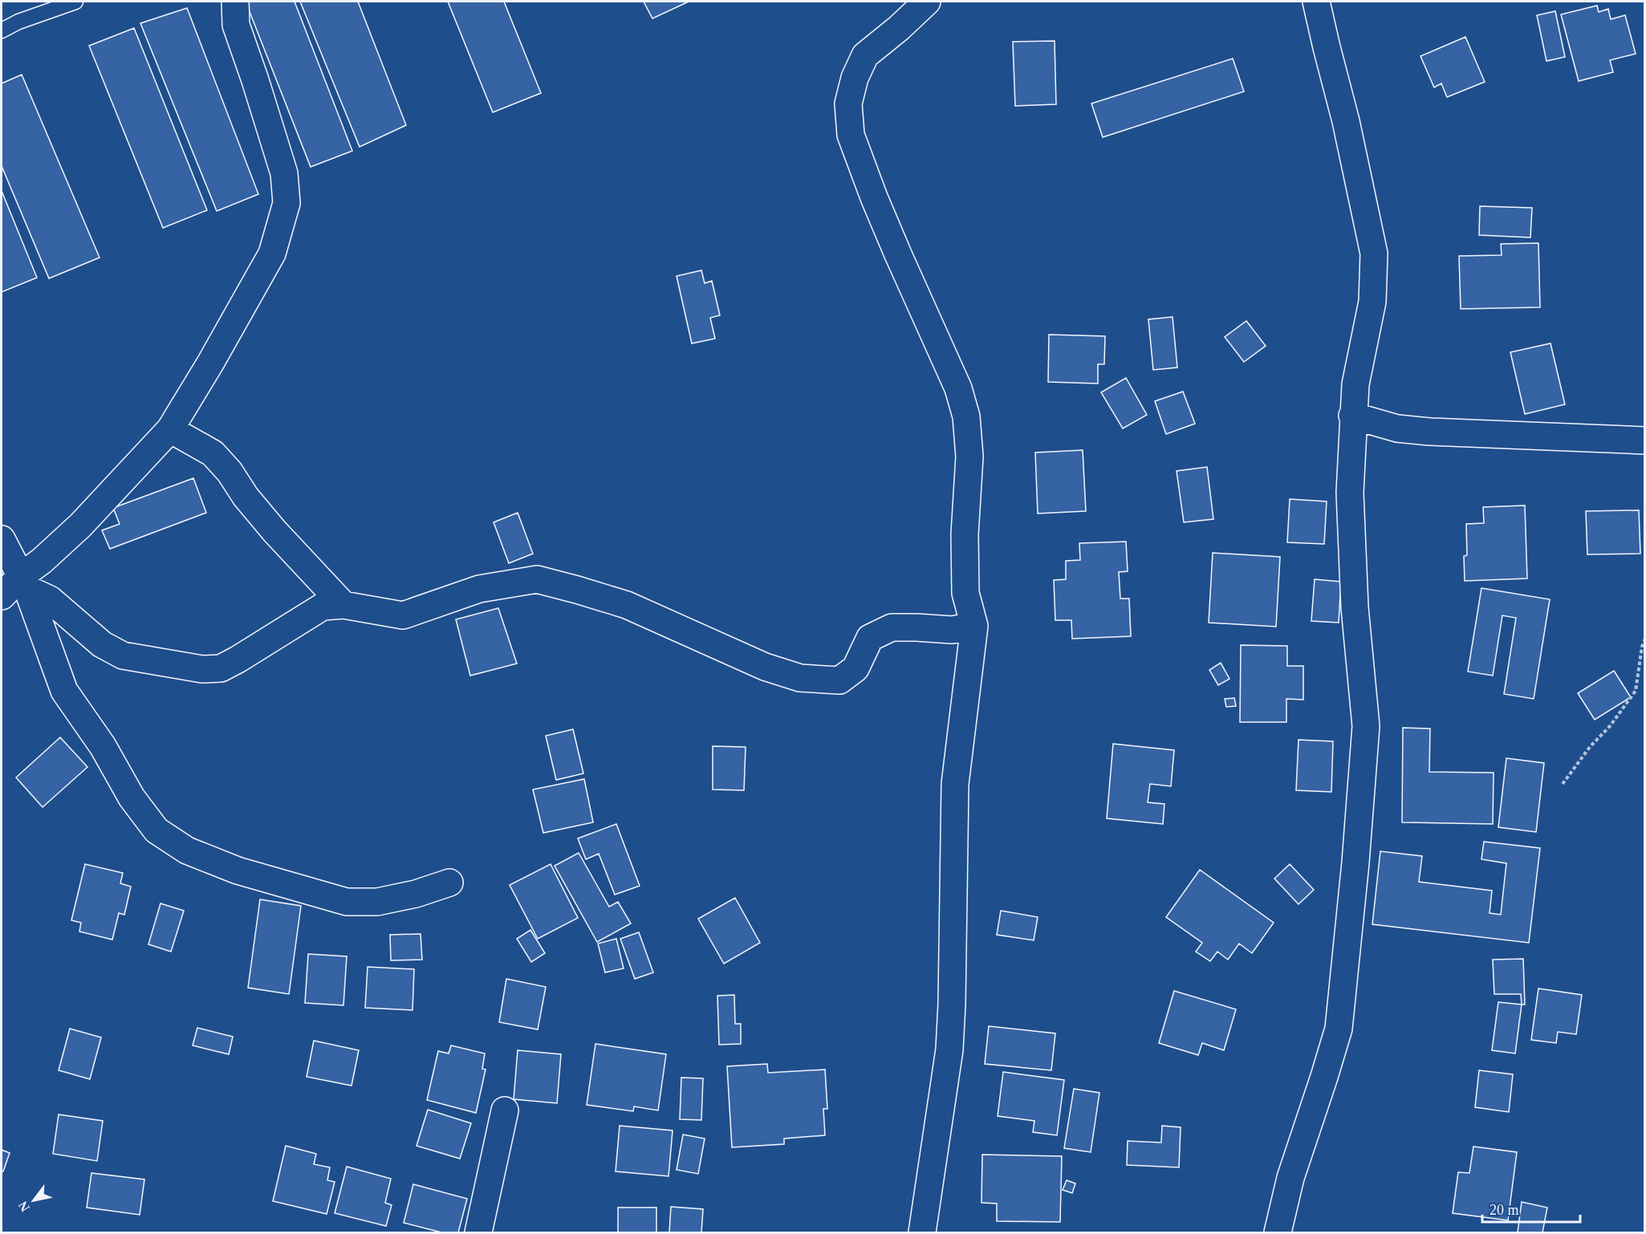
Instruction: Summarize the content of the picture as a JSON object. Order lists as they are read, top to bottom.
{
  "scale_bar": "20 m",
  "north": "bottom left"
}
